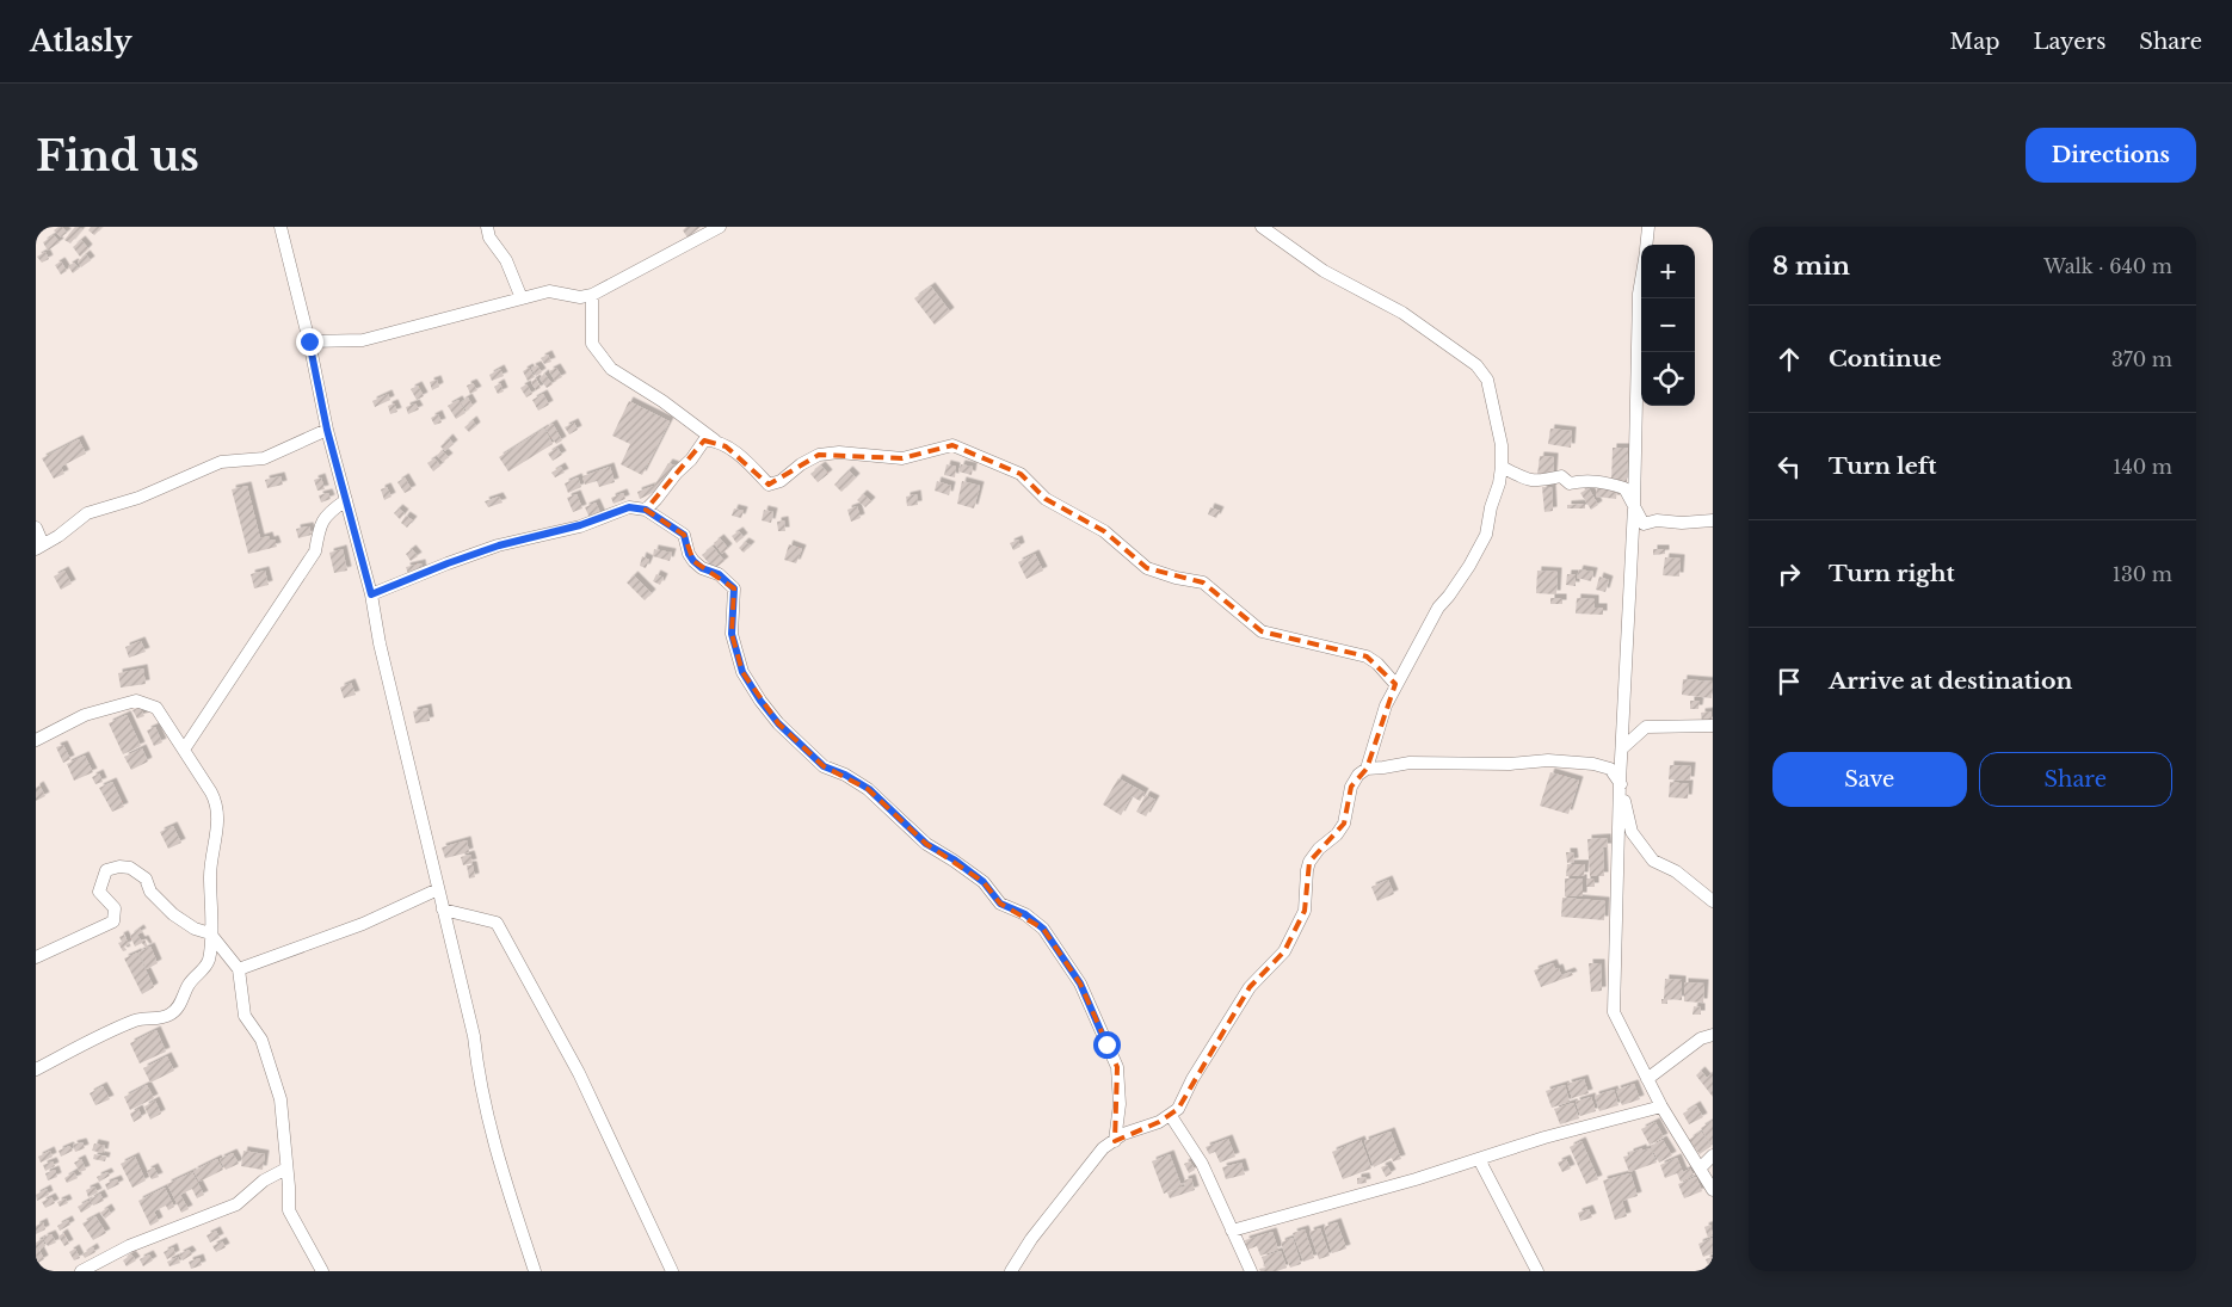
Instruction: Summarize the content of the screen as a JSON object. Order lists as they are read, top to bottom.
{
  "page": {
    "header": "Atlasly",
    "nav": ["Map", "Layers", "Share"],
    "buttons": [
      "Directions",
      ["Save", "Share"]
    ],
    "title": "Find us",
    "heading": ["8 min", "Walk · 640 m"],
    "map_buttons": ["+", "−"],
    "list": [
      ["Continue", "370 m"],
      ["Turn left", "140 m"],
      ["Turn right", "130 m"],
      "Arrive at destination"
    ]
  }
}
